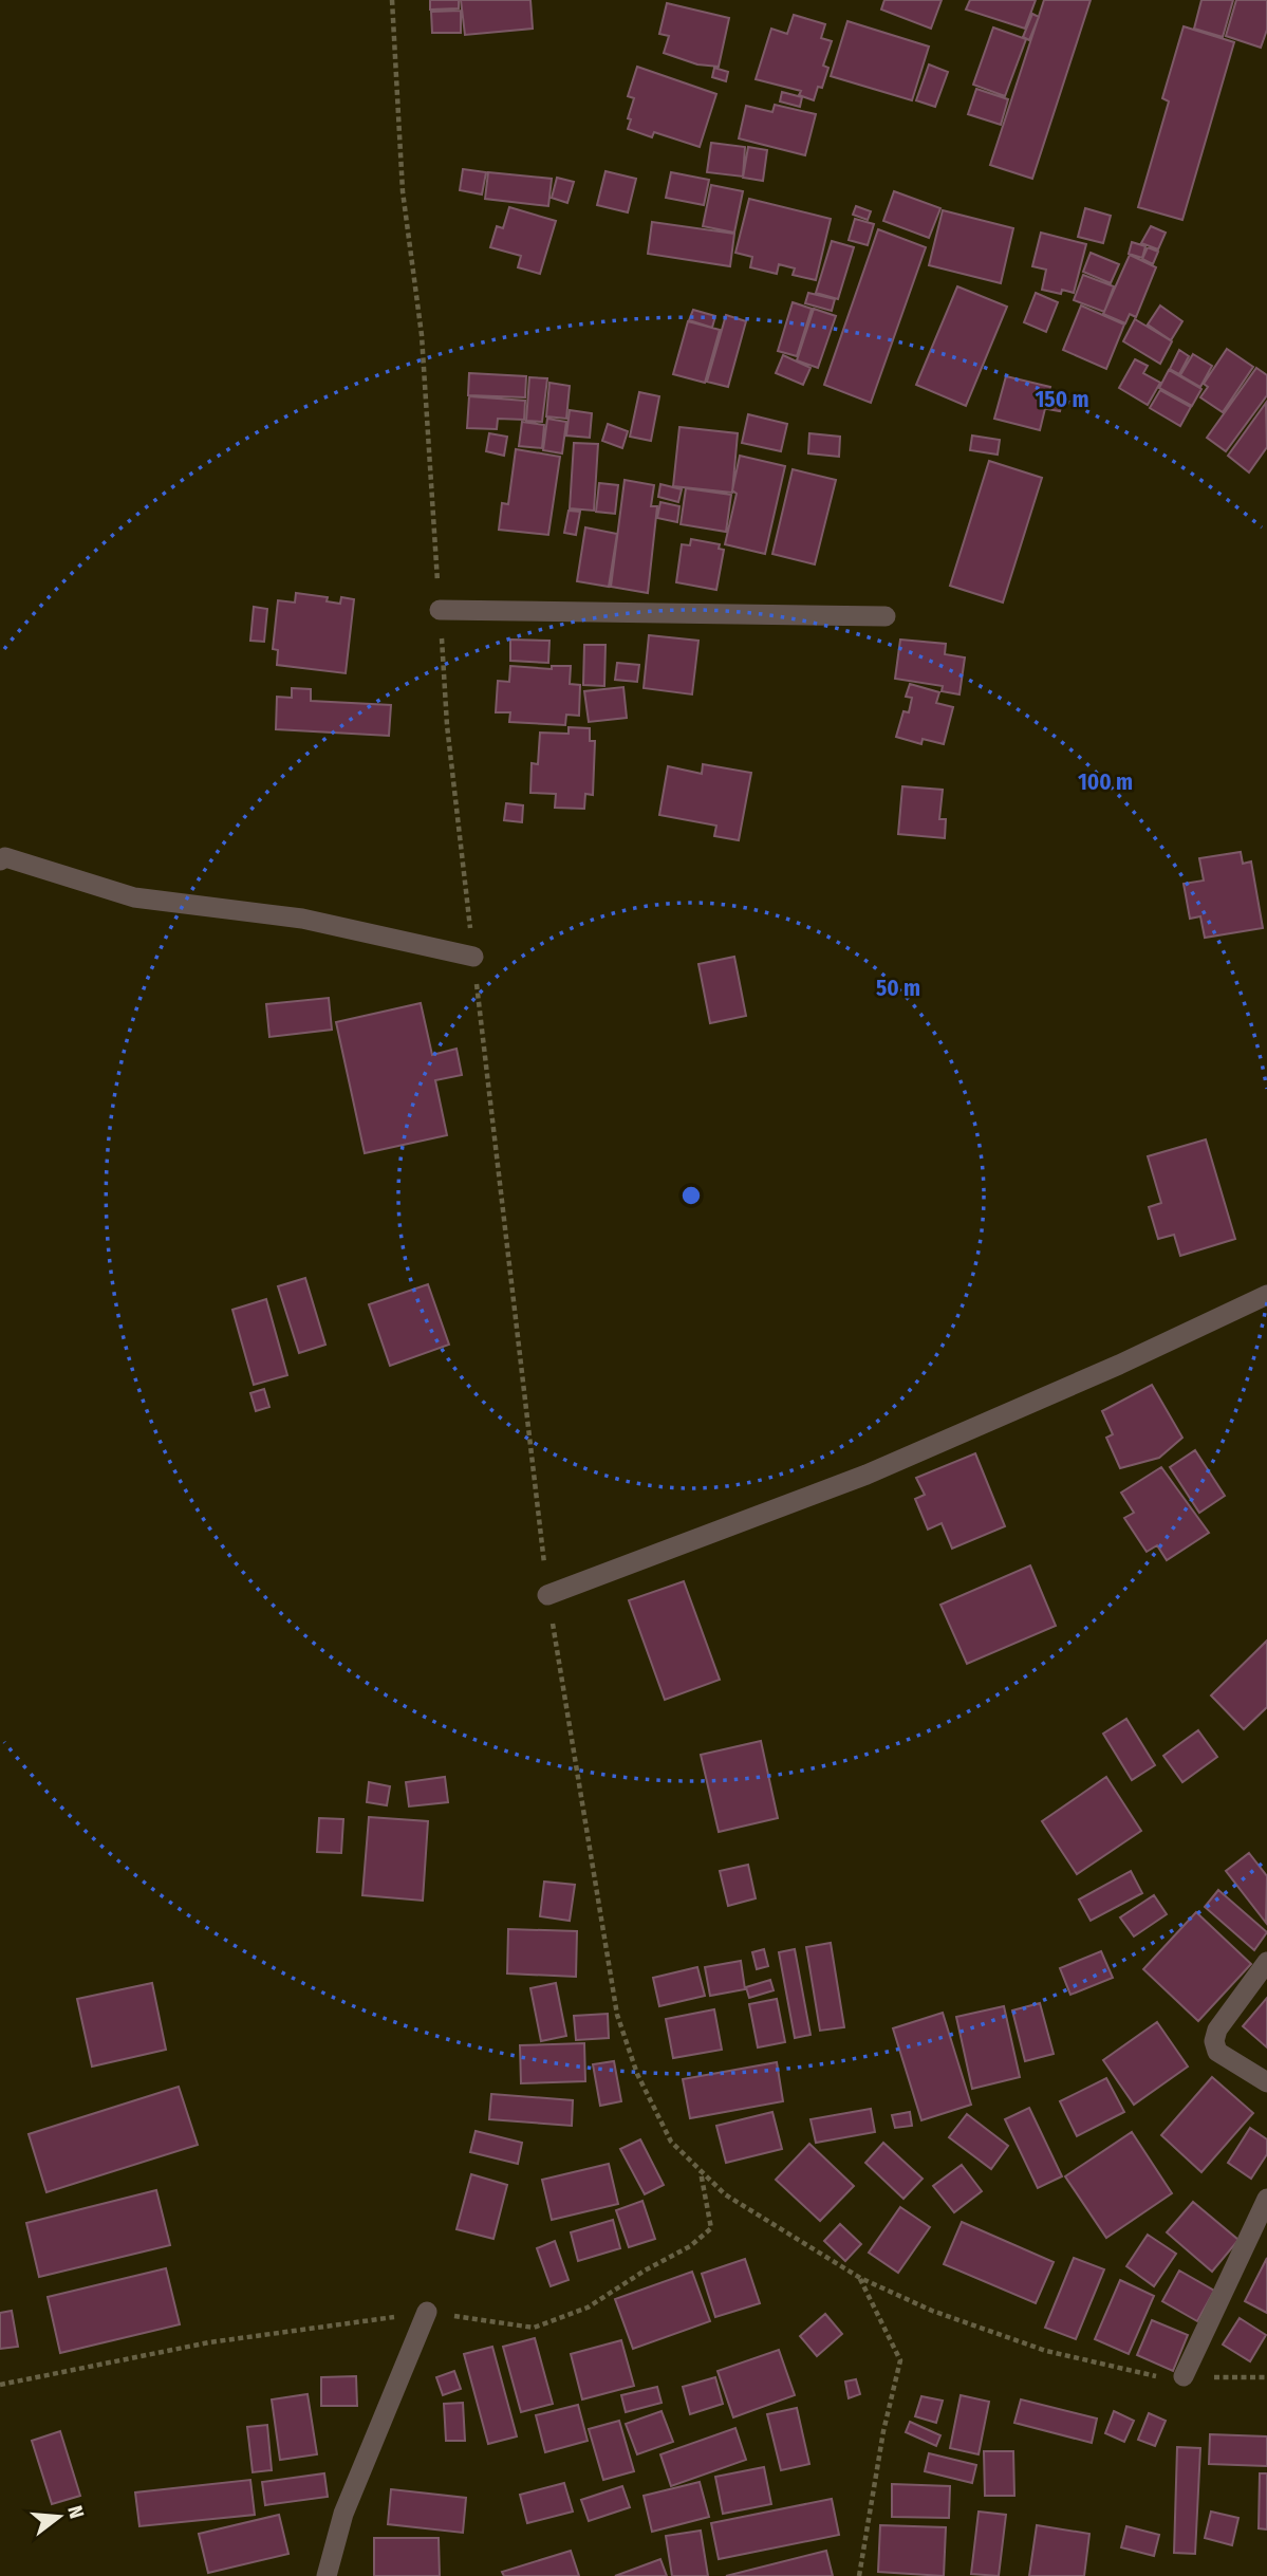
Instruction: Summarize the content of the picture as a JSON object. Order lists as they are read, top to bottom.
{
  "north": "right",
  "rings": ["150 m", "100 m", "50 m"]
}
